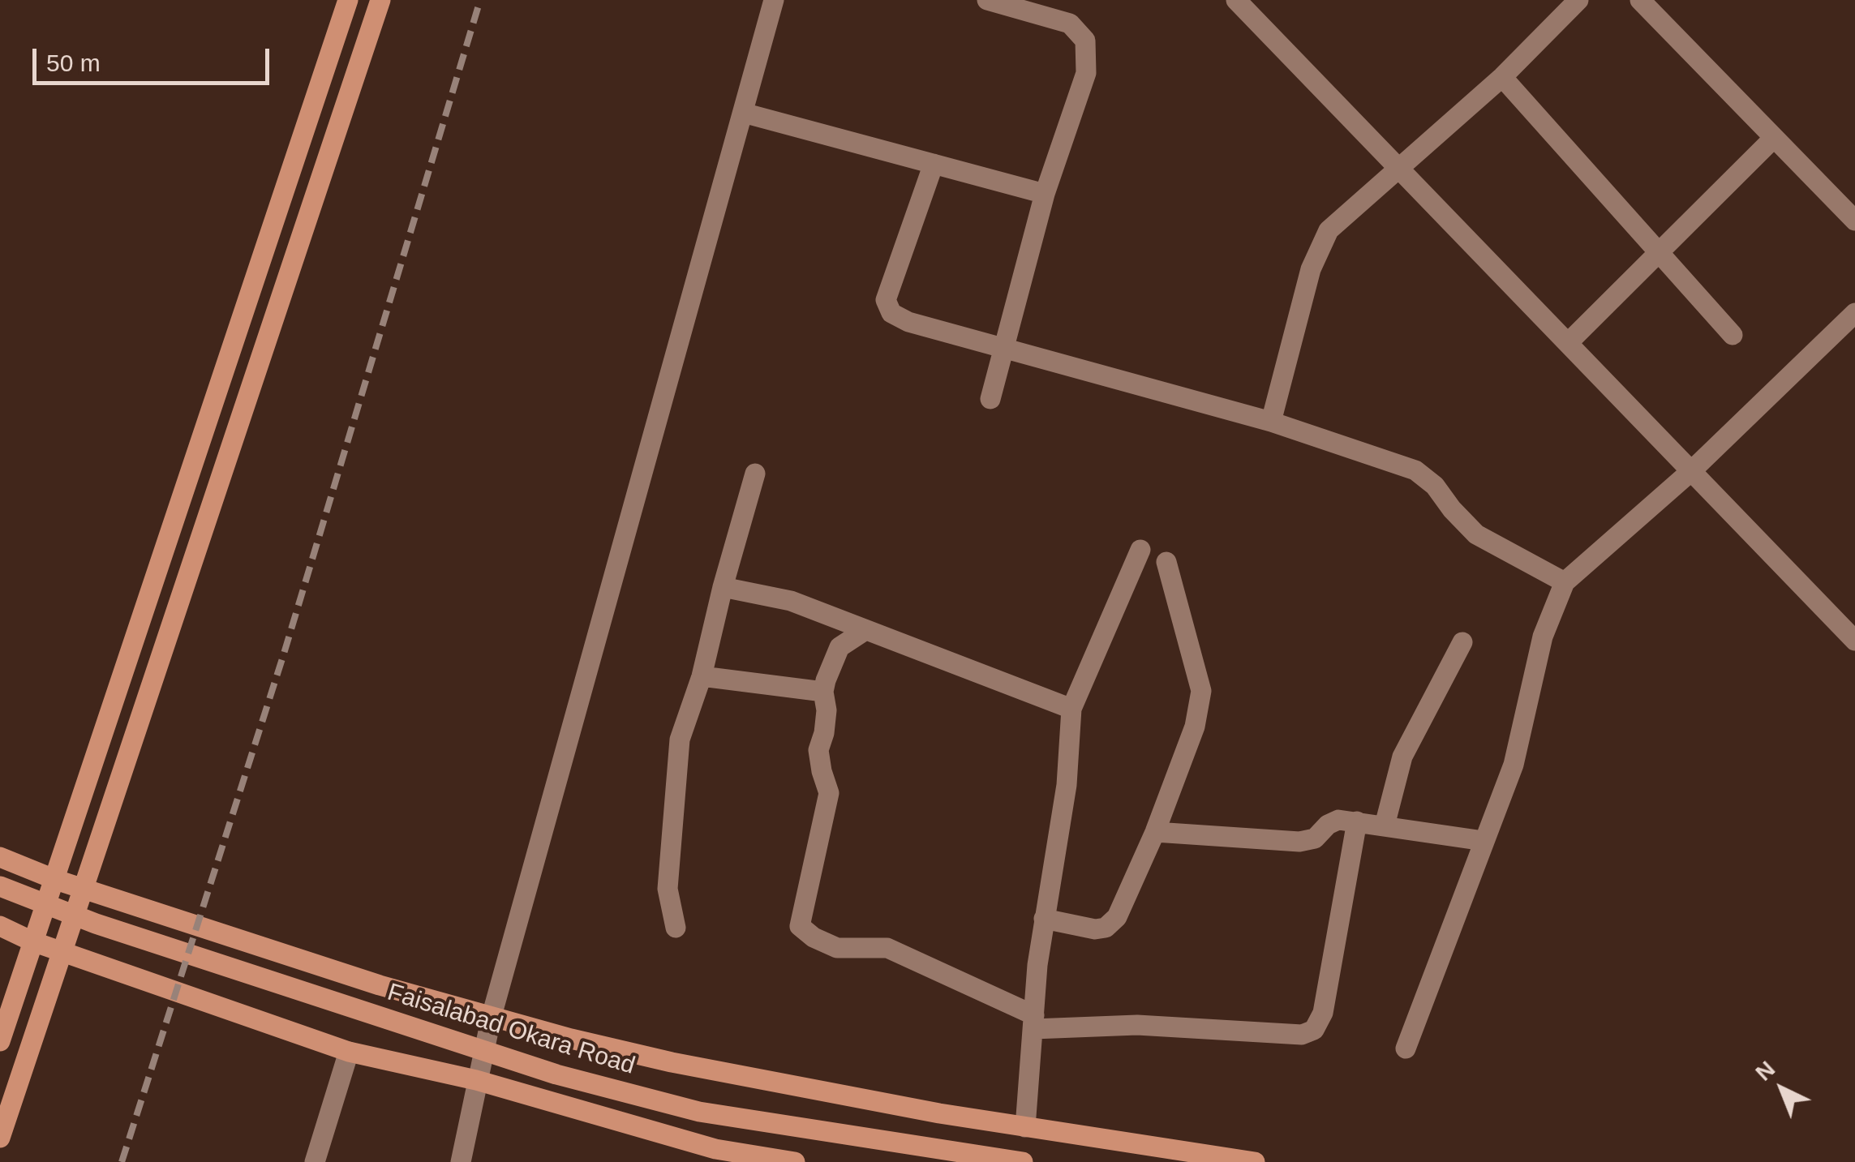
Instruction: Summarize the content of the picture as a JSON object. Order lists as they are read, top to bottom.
{
  "streets": {
    "main road": ["Faisalabad Okara Road"]
  },
  "scale_bar": "50 m",
  "north": "top left"
}
